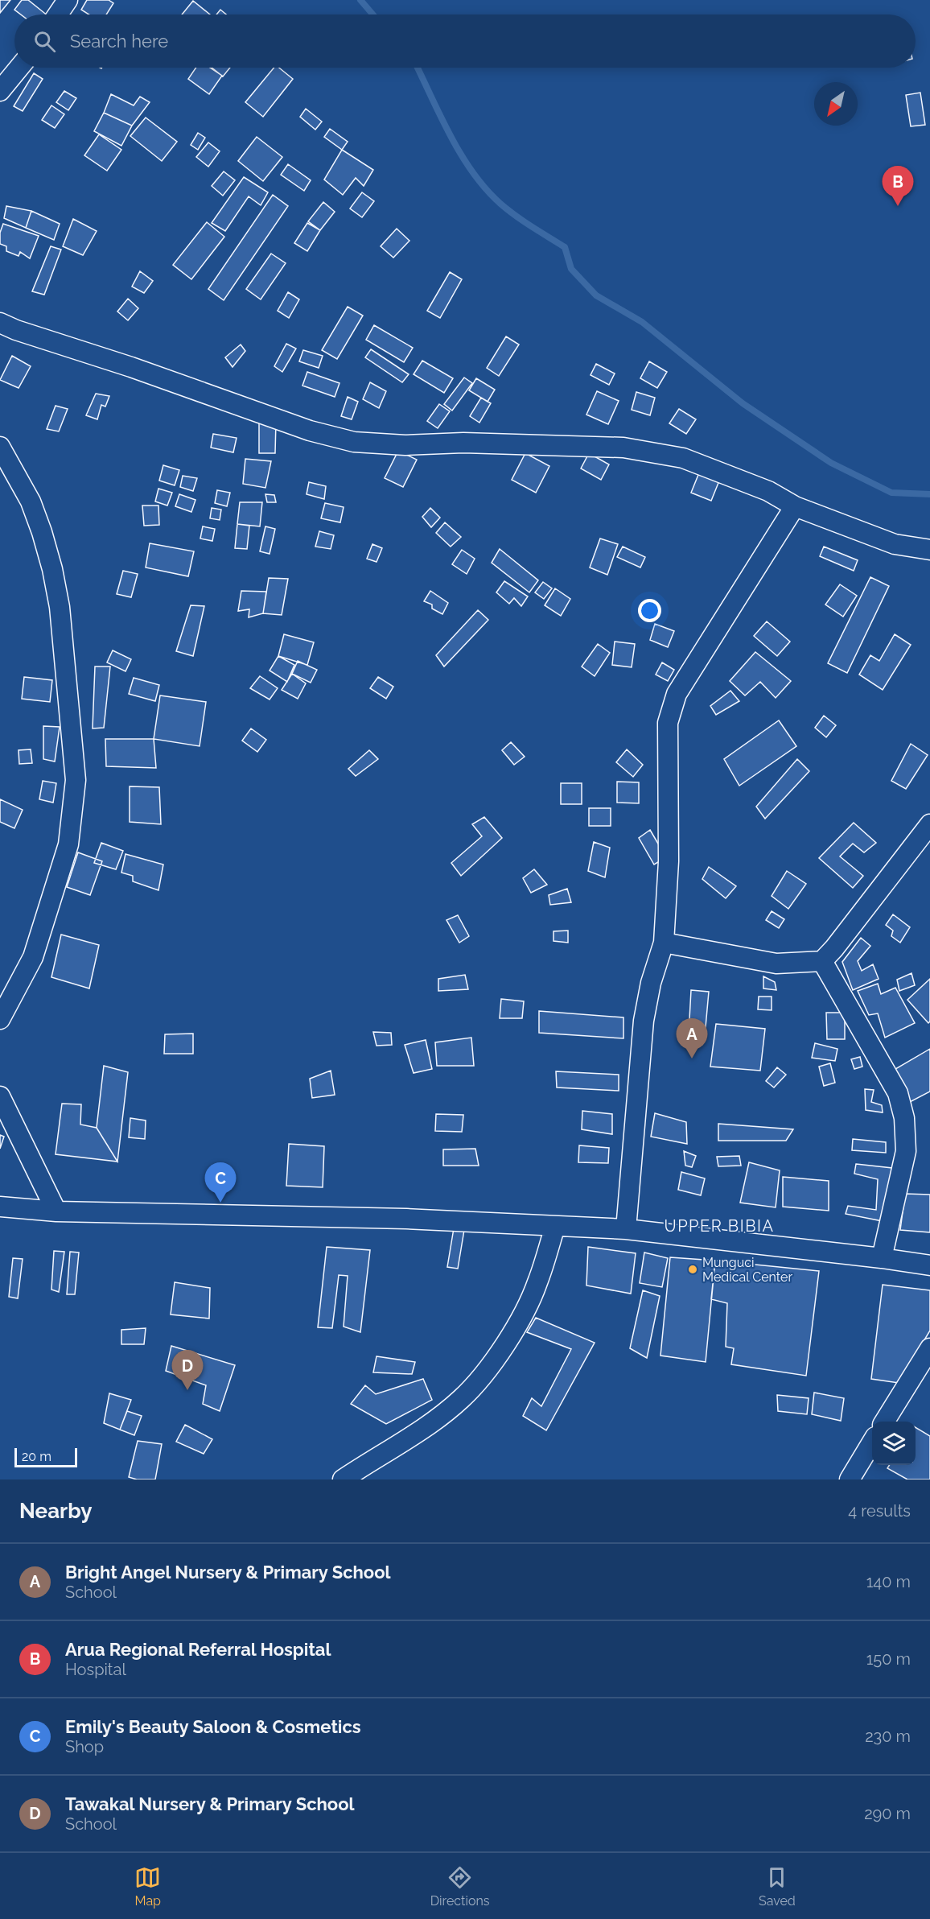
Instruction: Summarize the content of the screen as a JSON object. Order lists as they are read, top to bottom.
{
  "districts": ["UPPER BIBIA"],
  "places": ["Munguci Medical Center"],
  "scale_bar": "20 m",
  "north": "bottom left",
  "page": {
    "search": "Search here",
    "pins": [
      "B",
      "A",
      "C",
      "D"
    ],
    "scale": "20 m",
    "heading": ["Nearby", "4 results"],
    "list": [
      {
        "mark": "A",
        "name": "Bright Angel Nursery & Primary School",
        "note": "School",
        "value": "140 m"
      },
      {
        "mark": "B",
        "name": "Arua Regional Referral Hospital",
        "note": "Hospital",
        "value": "150 m"
      },
      {
        "mark": "C",
        "name": "Emily's Beauty Saloon & Cosmetics",
        "note": "Shop",
        "value": "230 m"
      },
      {
        "mark": "D",
        "name": "Tawakal Nursery & Primary School",
        "note": "School",
        "value": "290 m"
      }
    ],
    "nav": ["Map", "Directions", "Saved"]
  }
}
